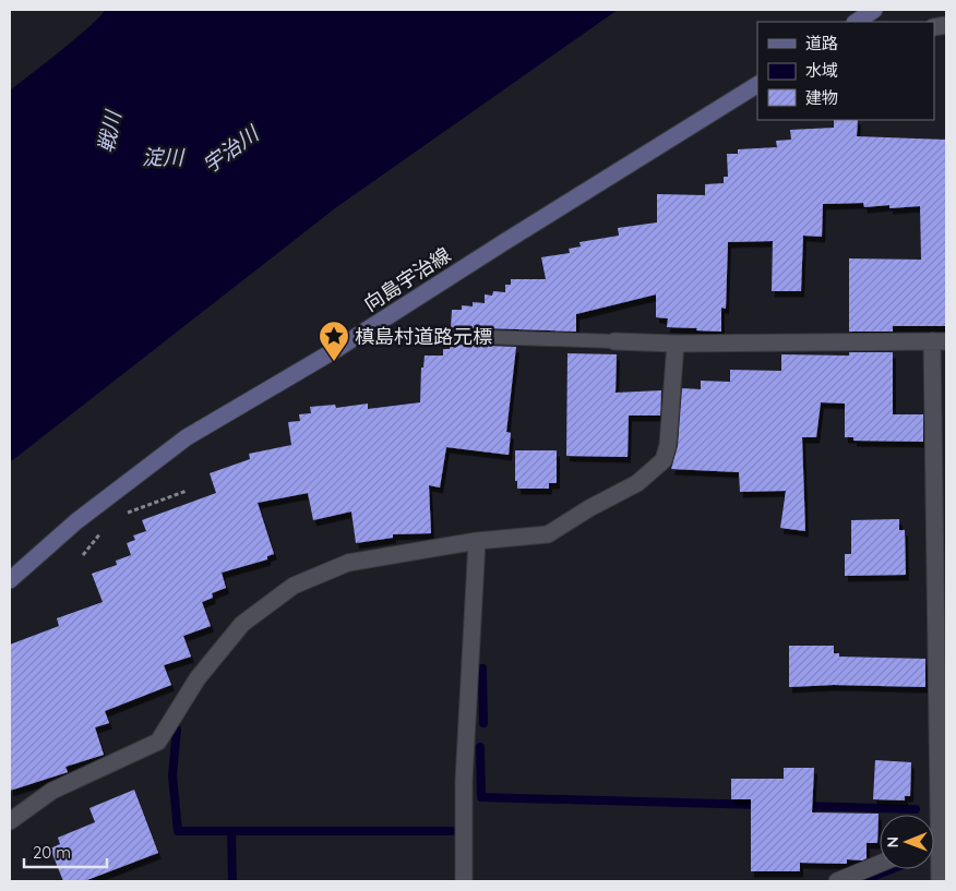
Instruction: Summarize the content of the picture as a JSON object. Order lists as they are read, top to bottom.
{
  "streets": {
    "main road": ["向島宇治線"]
  },
  "water": ["戦川", "宇治川", "淀川"],
  "places": {
    "place": ["槙島村道路元標"]
  },
  "legend": ["道路", "水域", "建物"],
  "scale_bar": "20 m",
  "north": "left"
}
